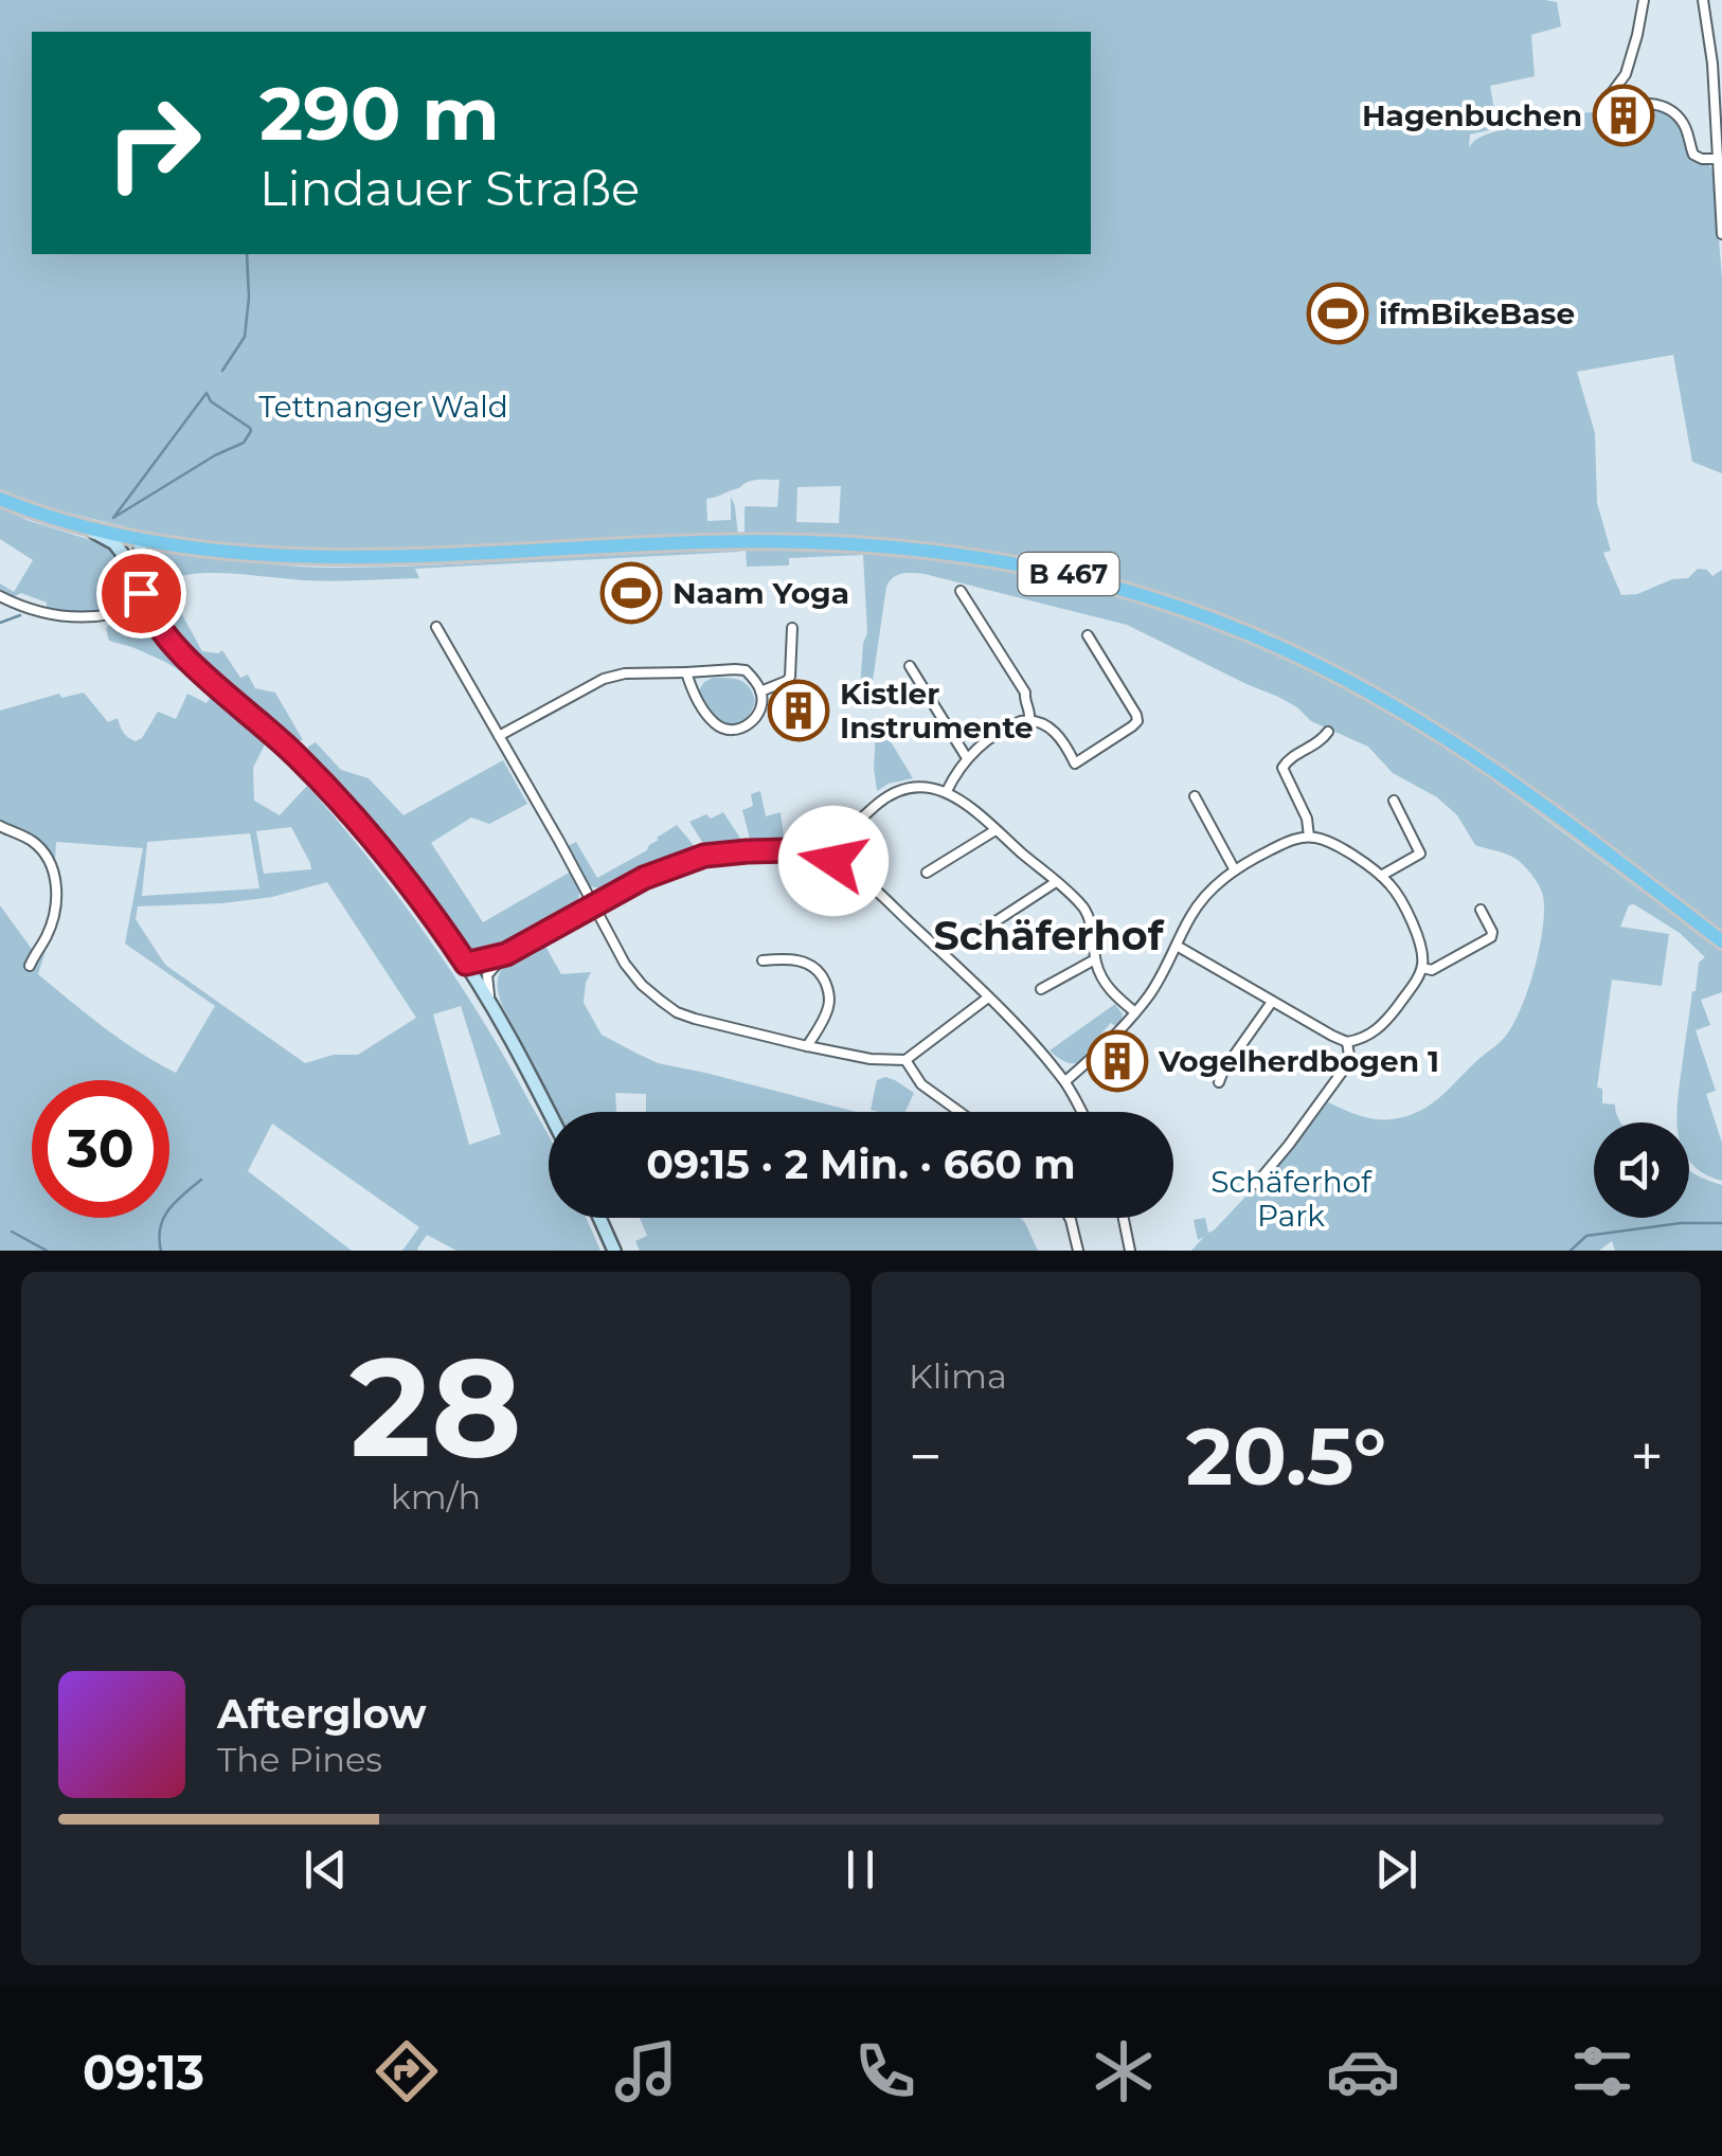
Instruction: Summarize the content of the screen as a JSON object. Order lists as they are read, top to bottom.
{
  "streets": {
    "main road": ["B 467"]
  },
  "districts": ["Schäferhof"],
  "parks": ["Tettnanger Wald", "Schäferhof Park"],
  "places": {
    "building": ["Hagenbuchen", "Kistler Instrumente", "Vogelherdbogen 1"],
    "sports": ["ifmBikeBase", "Naam Yoga"]
  },
  "page": {
    "turn": ["290 m", "Lindauer Straße"],
    "limit": "30",
    "trip": "09:15 · 2 Min. · 660 m",
    "tile": [
      ["28", "km/h"],
      "Klima"
    ],
    "heat": ["−", "20.5°", "+"],
    "song": ["Afterglow", "The Pines"],
    "tabs": "09:13"
  }
}
